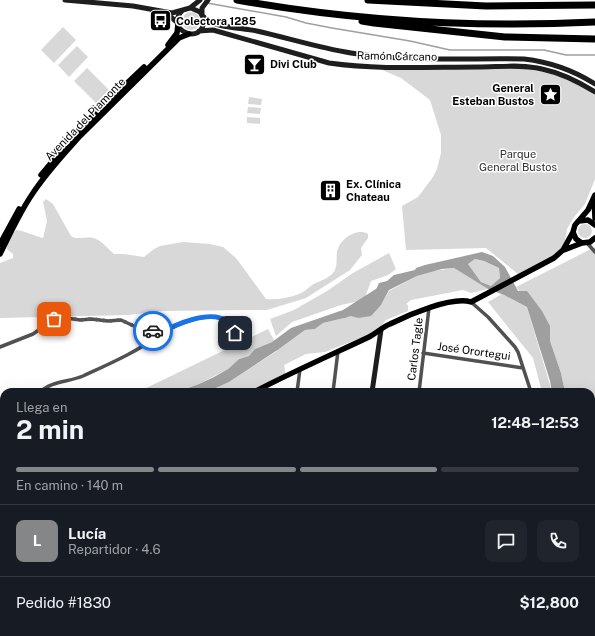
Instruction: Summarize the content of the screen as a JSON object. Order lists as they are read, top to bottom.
{
  "streets": {
    "main road": ["Ramón Cárcano", "Avenida del Piamonte"],
    "street": ["Carlos Tagle", "José Orortegui"]
  },
  "crossings": [
    ["Ramón Cárcano", "Avenida del Piamonte"],
    ["Carlos Tagle", "José Orortegui"]
  ],
  "parks": ["Parque General Bustos"],
  "places": {
    "bus stop": ["Colectora 1285"],
    "bar": ["Divi Club"],
    "place": ["General Esteban Bustos"],
    "building": ["Ex. Clínica Chateau"]
  },
  "page": {
    "heading": ["2 min", "Llega en", "12:48–12:53"],
    "panel": [
      "Lucía",
      "Repartidor · 4.6",
      "Pedido #1830",
      "$12,800"
    ],
    "bar": "En camino · 140 m",
    "round": "L"
  }
}
